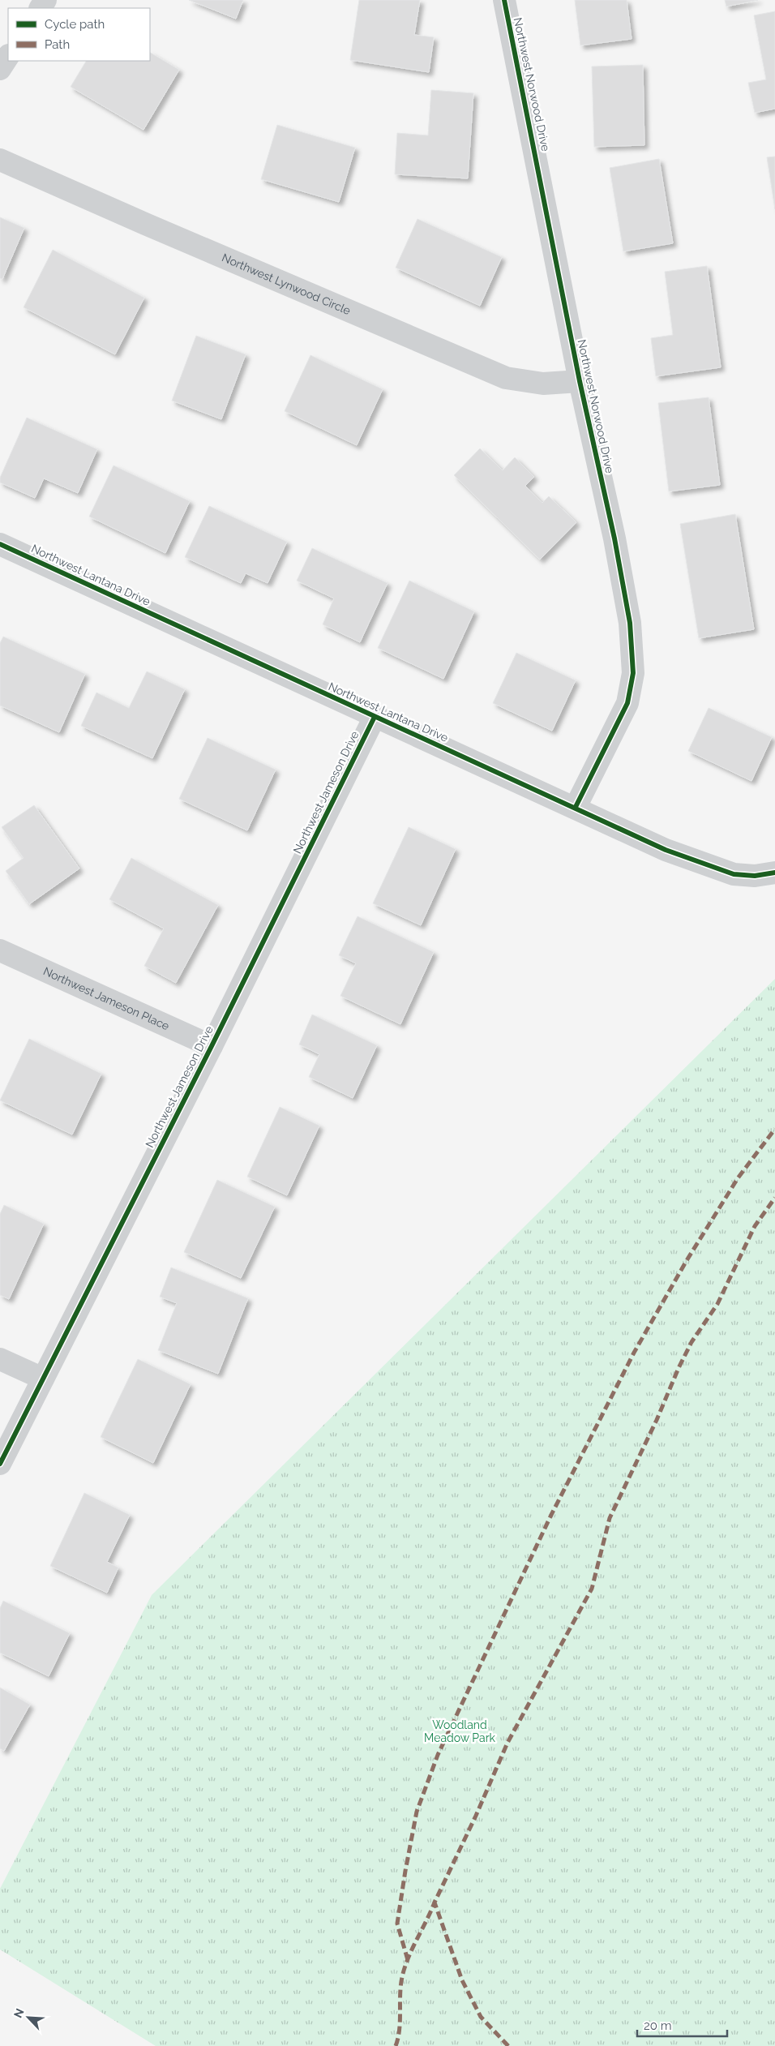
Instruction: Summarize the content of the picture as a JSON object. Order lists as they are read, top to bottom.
{
  "streets": {
    "street": [
      "Northwest Norwood Drive",
      "Northwest Lynwood Circle",
      "Northwest Lantana Drive",
      "Northwest Jameson Drive",
      "Northwest Jameson Place"
    ]
  },
  "crossings": [
    ["Northwest Norwood Drive", "Northwest Lynwood Circle"],
    ["Northwest Norwood Drive", "Northwest Lantana Drive"],
    ["Northwest Lantana Drive", "Northwest Jameson Drive"],
    ["Northwest Jameson Drive", "Northwest Jameson Place"]
  ],
  "parks": ["Woodland Meadow Park"],
  "legend": ["Cycle path", "Path"],
  "scale_bar": "20 m",
  "north": "top left"
}
